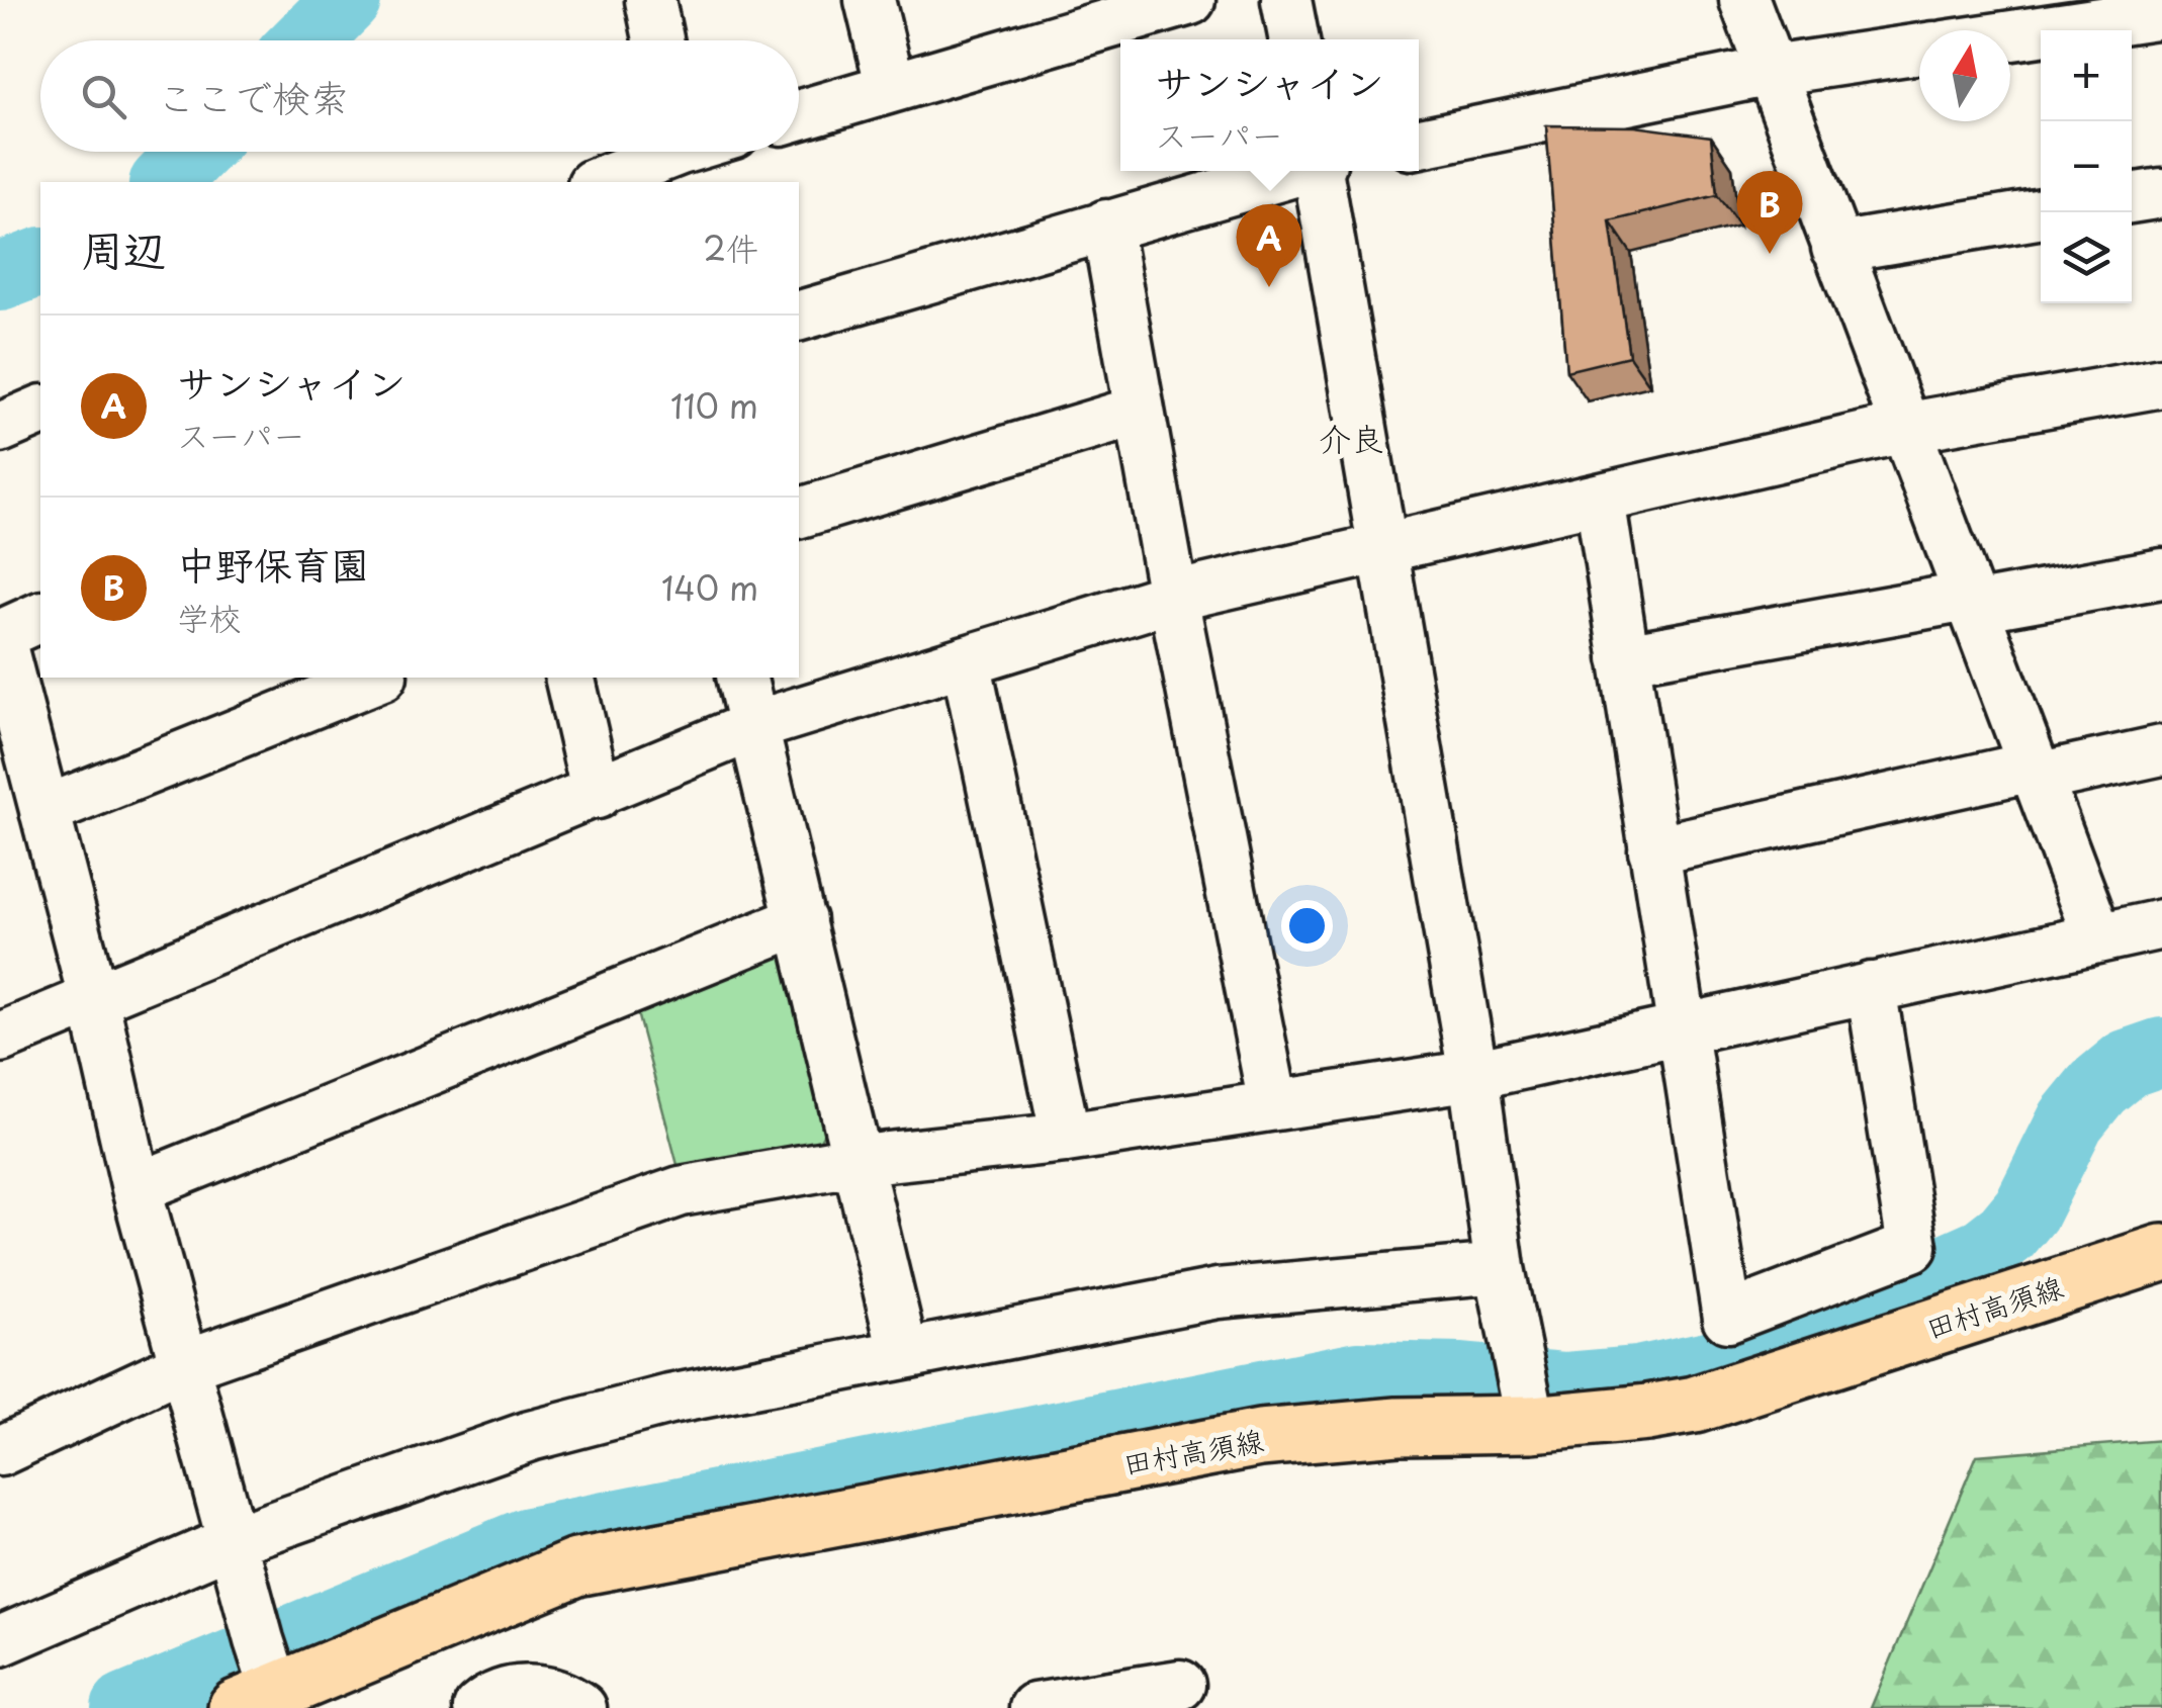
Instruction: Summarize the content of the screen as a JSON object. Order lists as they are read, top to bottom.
{
  "streets": {
    "main road": ["田村高須線"]
  },
  "districts": ["介良"],
  "north": "top",
  "page": {
    "map_buttons": ["+", "−"],
    "popup": ["サンシャイン", "スーパー"],
    "search": "ここで検索",
    "pins": ["B", "A"],
    "heading": ["周辺", "2件"],
    "list": [
      {
        "mark": "A",
        "name": "サンシャイン",
        "note": "スーパー",
        "value": "110 m"
      },
      {
        "mark": "B",
        "name": "中野保育園",
        "note": "学校",
        "value": "140 m"
      }
    ]
  }
}
